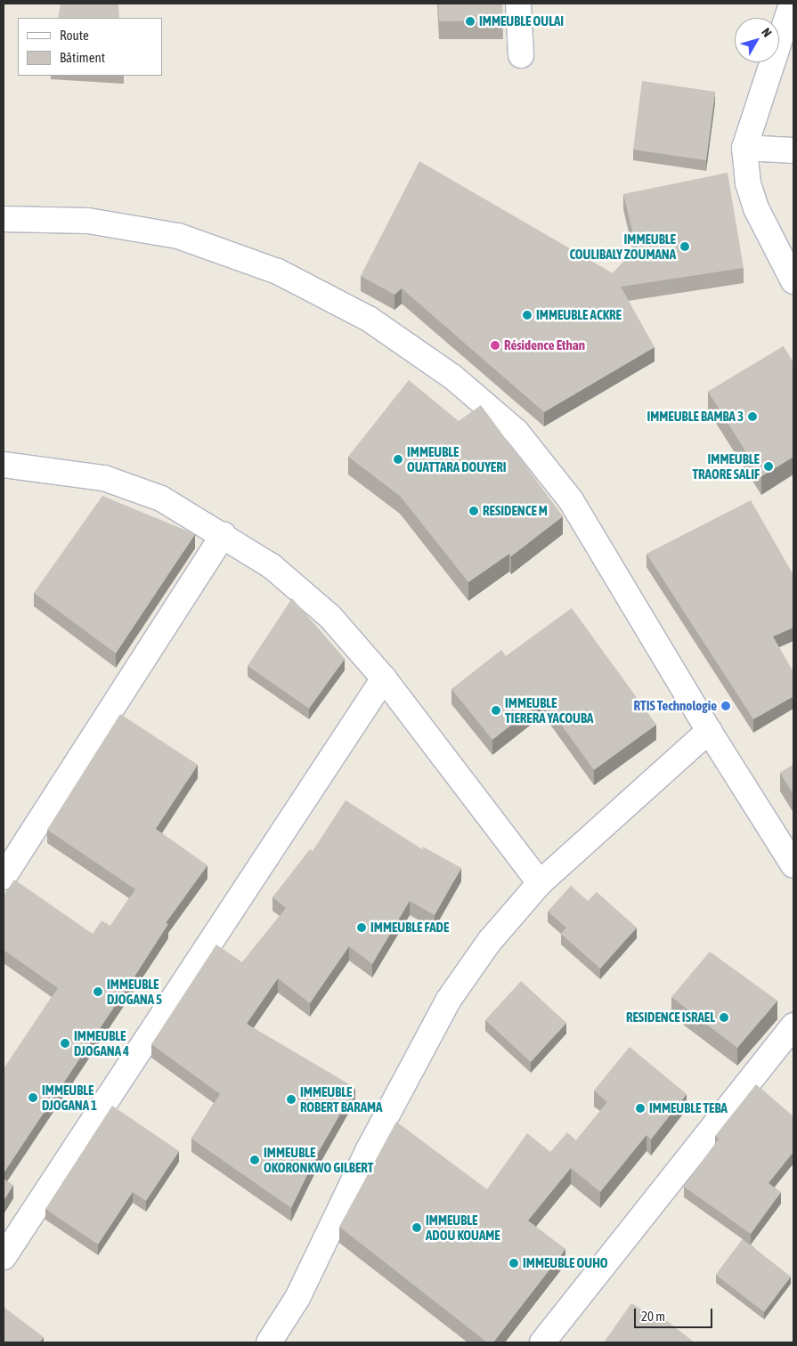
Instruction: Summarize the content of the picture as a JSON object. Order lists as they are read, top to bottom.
{
  "places": [
    "IMMEUBLE OULAI",
    "IMMEUBLE COULIBALY ZOUMANA",
    "IMMEUBLE ACKRE",
    "Résidence Ethan",
    "IMMEUBLE BAMBA 3",
    "IMMEUBLE OUATTARA DOUYERI",
    "IMMEUBLE TRAORE SALIF",
    "RESIDENCE M",
    "RTIS Technologie",
    "IMMEUBLE TIERERA YACOUBA",
    "IMMEUBLE FADE",
    "IMMEUBLE DJOGANA 5",
    "RESIDENCE ISRAEL",
    "IMMEUBLE DJOGANA 4",
    "IMMEUBLE DJOGANA 1",
    "IMMEUBLE ROBERT BARAMA",
    "IMMEUBLE TEBA",
    "IMMEUBLE OKORONKWO GILBERT",
    "IMMEUBLE ADOU KOUAME",
    "IMMEUBLE OUHO"
  ],
  "legend": ["Route", "Bâtiment"],
  "scale_bar": "20 m",
  "north": "top right"
}
